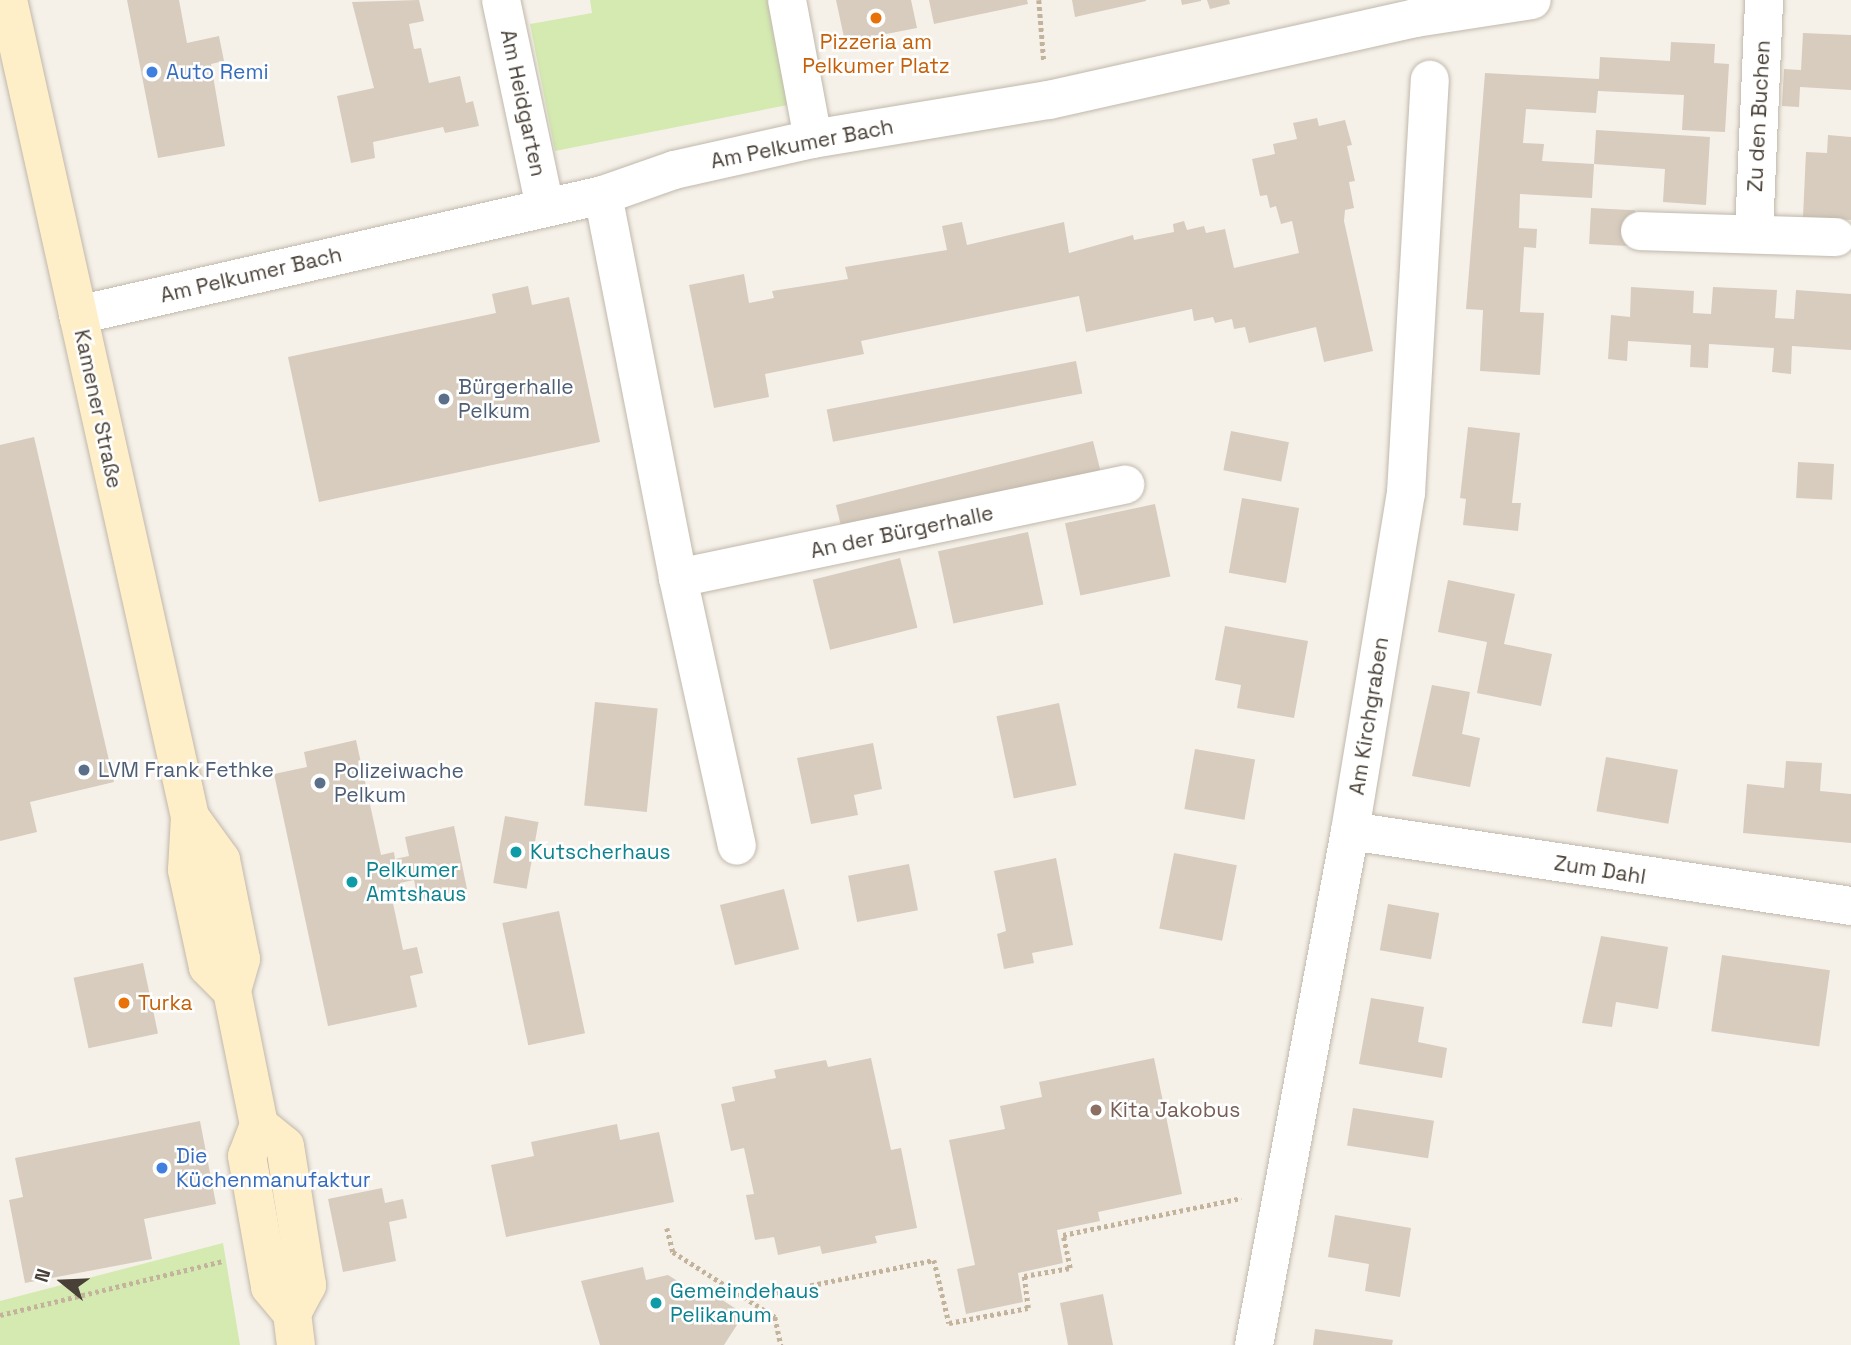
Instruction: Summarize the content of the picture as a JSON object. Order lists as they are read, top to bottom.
{
  "streets": {
    "main road": ["Kamener Straße"],
    "street": [
      "Am Heidgarten",
      "Zu den Buchen",
      "Am Pelkumer Bach",
      "An der Bürgerhalle",
      "Am Kirchgraben",
      "Zum Dahl"
    ]
  },
  "crossings": [
    ["Am Heidgarten", "Am Pelkumer Bach"],
    ["Am Pelkumer Bach", "Kamener Straße"],
    ["Am Kirchgraben", "Zum Dahl"]
  ],
  "places": [
    "Pizzeria am Pelkumer Platz",
    "Auto Remi",
    "Bürgerhalle Pelkum",
    "LVM Frank Fethke",
    "Polizeiwache Pelkum",
    "Kutscherhaus",
    "Pelkumer Amtshaus",
    "Turka",
    "Kita Jakobus",
    "Die Küchenmanufaktur",
    "Gemeindehaus Pelikanum"
  ],
  "north": "left"
}
